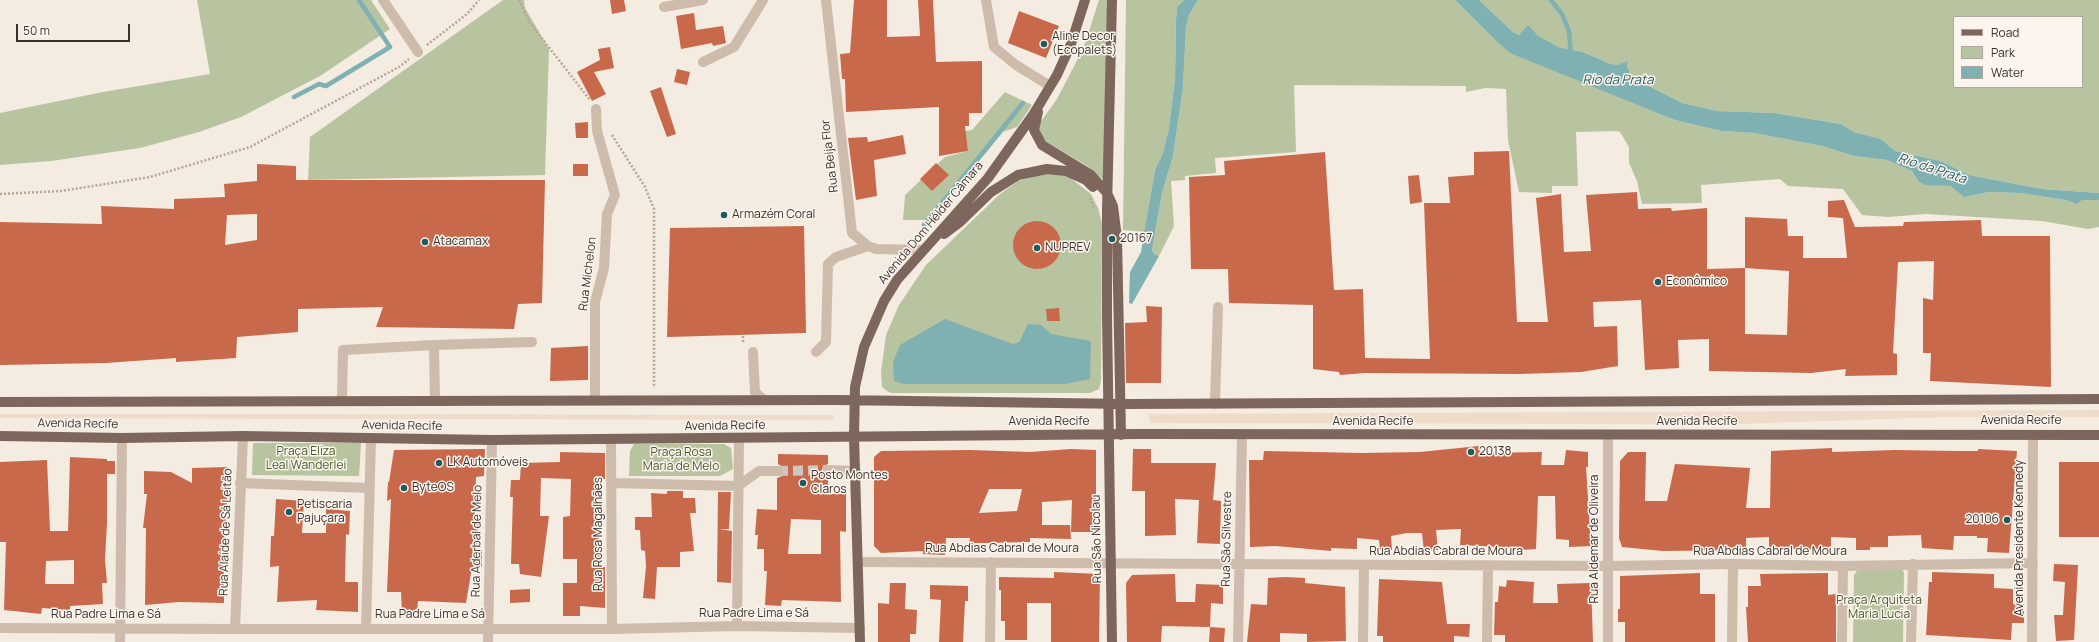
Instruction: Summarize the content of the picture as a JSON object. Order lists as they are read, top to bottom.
{
  "streets": {
    "main road": ["Avenida Dom Hélder Câmara", "Avenida Recife", "Rua São Nicolau"],
    "street": [
      "Rua Beija Flor",
      "Rua Michelon",
      "Rua Alaíde de Sá Leitão",
      "Rua Rosa Magalhães",
      "Avenida Presidente Kennedy",
      "Rua São Silvestre",
      "Rua Aldemar de Oliveira",
      "Rua Aderbal de Melo",
      "Rua Abdias Cabral de Moura",
      "Rua Padre Lima e Sá"
    ]
  },
  "crossings": [
    ["Rua Beija Flor", "Avenida Dom Hélder Câmara"],
    ["Avenida Dom Hélder Câmara", "Avenida Recife"],
    ["Avenida Dom Hélder Câmara", "Rua São Nicolau"],
    ["Avenida Dom Hélder Câmara", "Rua Abdias Cabral de Moura"],
    ["Avenida Dom Hélder Câmara", "Rua Padre Lima e Sá"],
    ["Rua Michelon", "Avenida Recife"],
    ["Avenida Recife", "Rua Alaíde de Sá Leitão"],
    ["Avenida Recife", "Rua Rosa Magalhães"],
    ["Avenida Recife", "Avenida Presidente Kennedy"],
    ["Avenida Recife", "Rua São Nicolau"],
    ["Avenida Recife", "Rua São Silvestre"],
    ["Avenida Recife", "Rua Aldemar de Oliveira"],
    ["Avenida Recife", "Rua Aderbal de Melo"],
    ["Rua Alaíde de Sá Leitão", "Rua Padre Lima e Sá"],
    ["Rua Rosa Magalhães", "Rua Padre Lima e Sá"],
    ["Avenida Presidente Kennedy", "Rua Abdias Cabral de Moura"],
    ["Rua São Nicolau", "Rua Abdias Cabral de Moura"],
    ["Rua São Silvestre", "Rua Abdias Cabral de Moura"],
    ["Rua Aldemar de Oliveira", "Rua Abdias Cabral de Moura"],
    ["Rua Aderbal de Melo", "Rua Padre Lima e Sá"]
  ],
  "water": ["Rio da Prata"],
  "parks": ["Praça Eliza Leal Wanderlei", "Praça Rosa Maria de Melo", "Praça Arquiteta Maria Lucia"],
  "places": [
    "Aline Decor (Ecopalets)",
    "Armazém Coral",
    "20167",
    "Atacamax",
    "NUPREV",
    "Econômico",
    "20138",
    "LK Automóveis",
    "Posto Montes Claros",
    "ByteOS",
    "Petiscaria Pajuçara",
    "20106"
  ],
  "legend": ["Road", "Park", "Water"],
  "scale_bar": "50 m"
}
